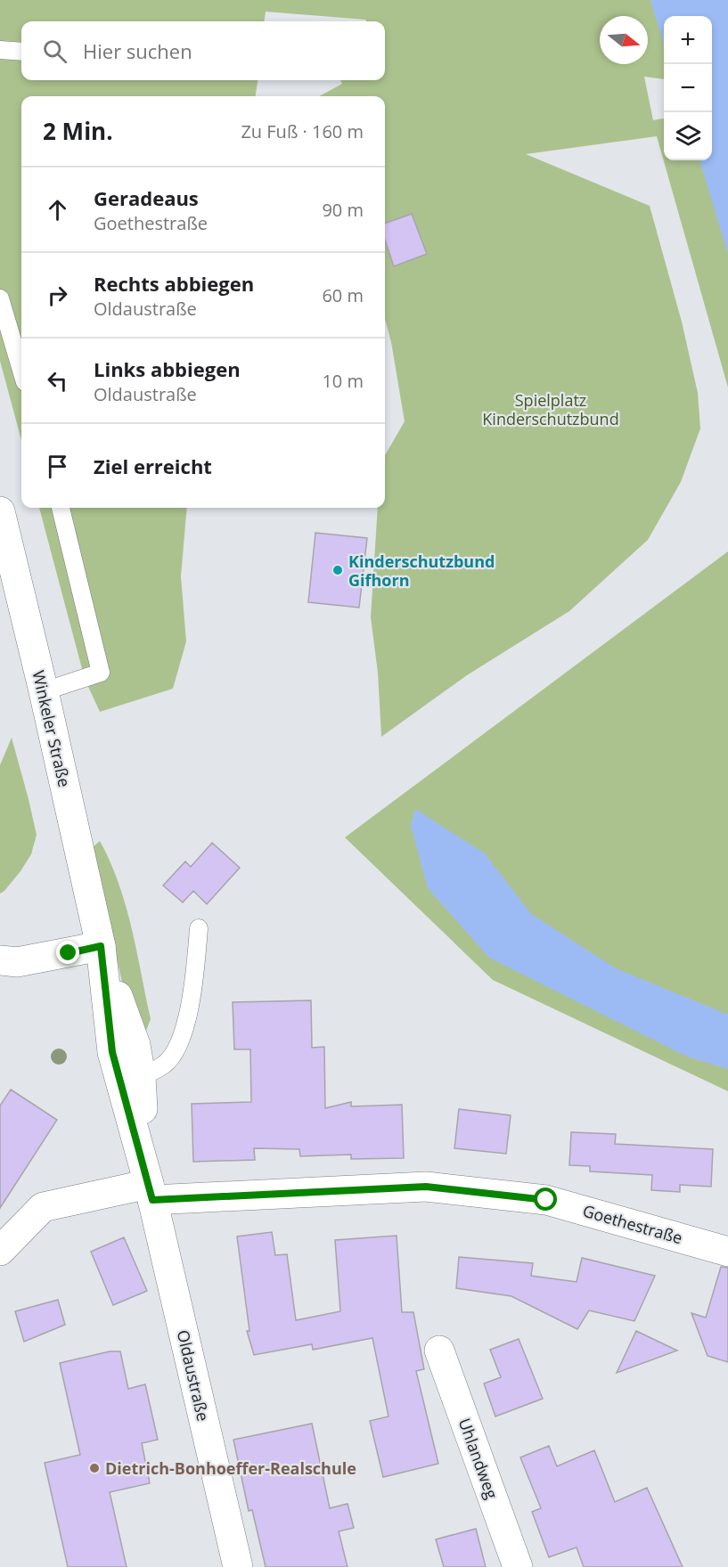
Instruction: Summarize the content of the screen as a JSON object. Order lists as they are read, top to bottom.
{
  "streets": {
    "street": [
      "Winkeler Straße",
      "Goethestraße",
      "Oldaustraße",
      "Uhlandweg"
    ]
  },
  "crossings": [
    ["Winkeler Straße", "Oldaustraße"],
    ["Goethestraße", "Oldaustraße"]
  ],
  "parks": ["Spielplatz Kinderschutzbund"],
  "places": ["Kinderschutzbund Gifhorn", "Dietrich-Bonhoeffer-Realschule"],
  "north": "right",
  "page": {
    "map_buttons": ["+", "−"],
    "search": "Hier suchen",
    "heading": ["2 Min.", "Zu Fuß · 160 m"],
    "list": [
      ["Geradeaus", "Goethestraße", "90 m"],
      ["Rechts abbiegen", "Oldaustraße", "60 m"],
      ["Links abbiegen", "Oldaustraße", "10 m"],
      "Ziel erreicht"
    ]
  }
}
